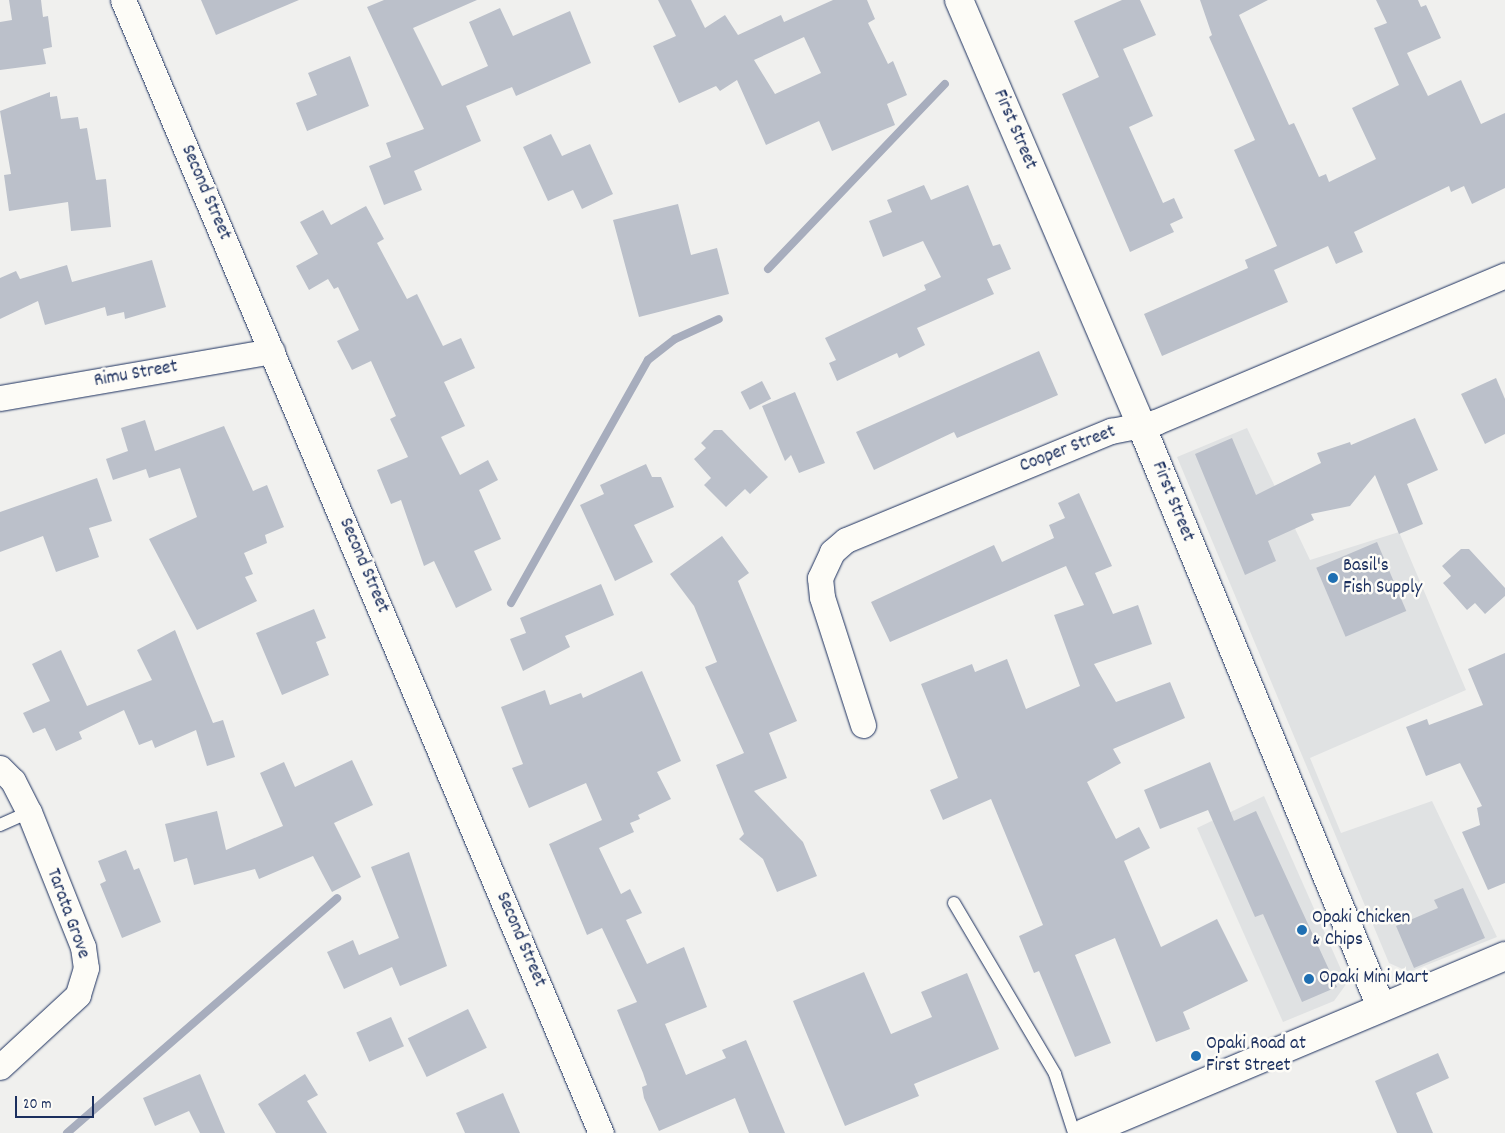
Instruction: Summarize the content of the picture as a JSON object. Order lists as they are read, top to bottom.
{
  "streets": {
    "main road": ["First Street"],
    "street": [
      "Second Street",
      "Rimu Street",
      "Cooper Street",
      "Tarata Grove"
    ]
  },
  "crossings": [
    ["First Street", "Cooper Street"],
    ["Second Street", "Rimu Street"]
  ],
  "places": [
    "Basil's Fish Supply",
    "Opaki Chicken & Chips",
    "Opaki Mini Mart",
    "Opaki Road at First Street"
  ],
  "scale_bar": "20 m"
}
